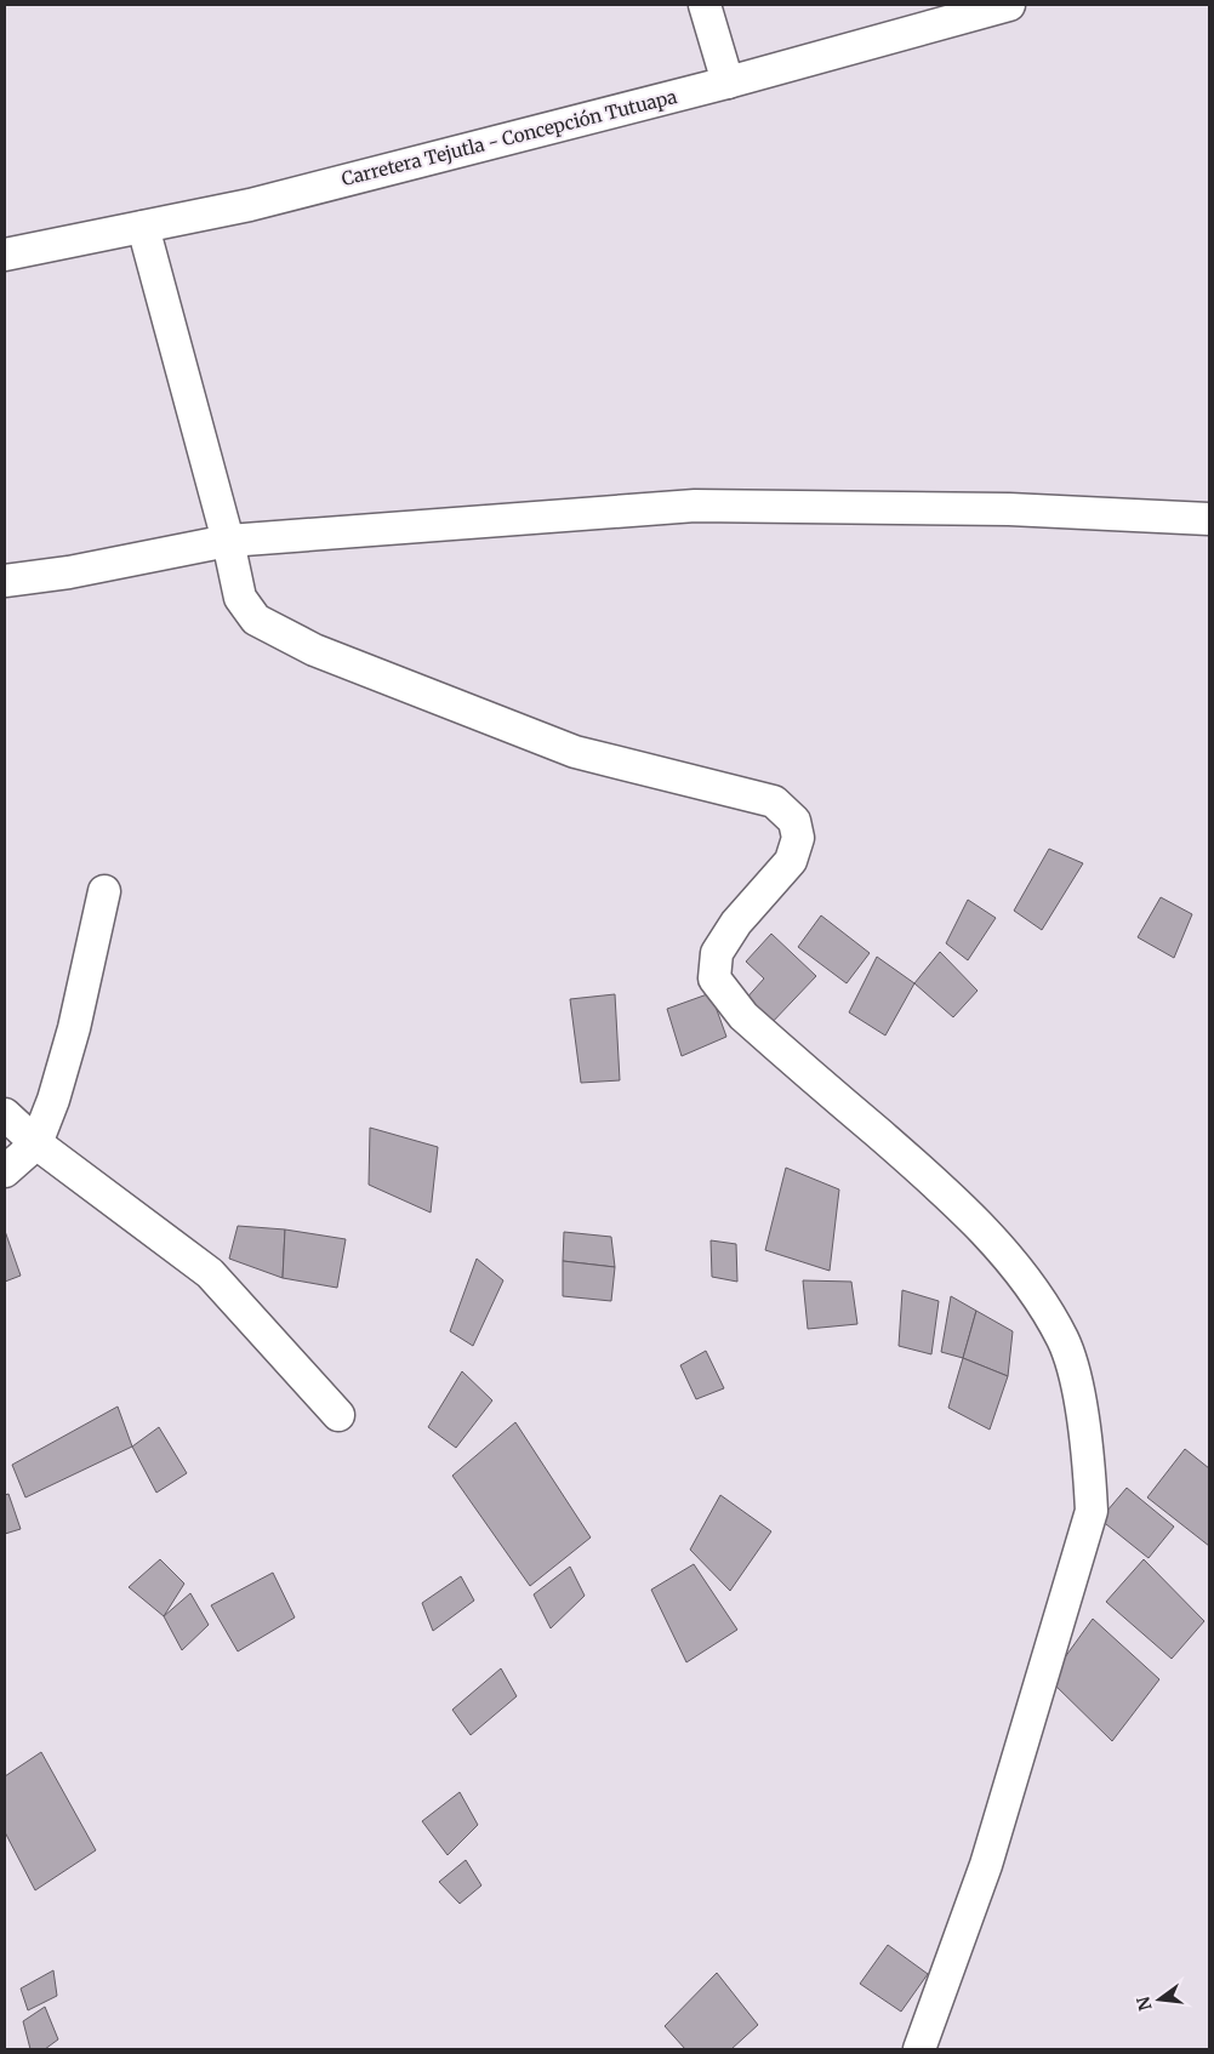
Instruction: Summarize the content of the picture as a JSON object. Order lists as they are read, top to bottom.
{
  "streets": {
    "street": ["Carretera Tejutla - Concepción Tutuapa"]
  },
  "north": "left"
}
